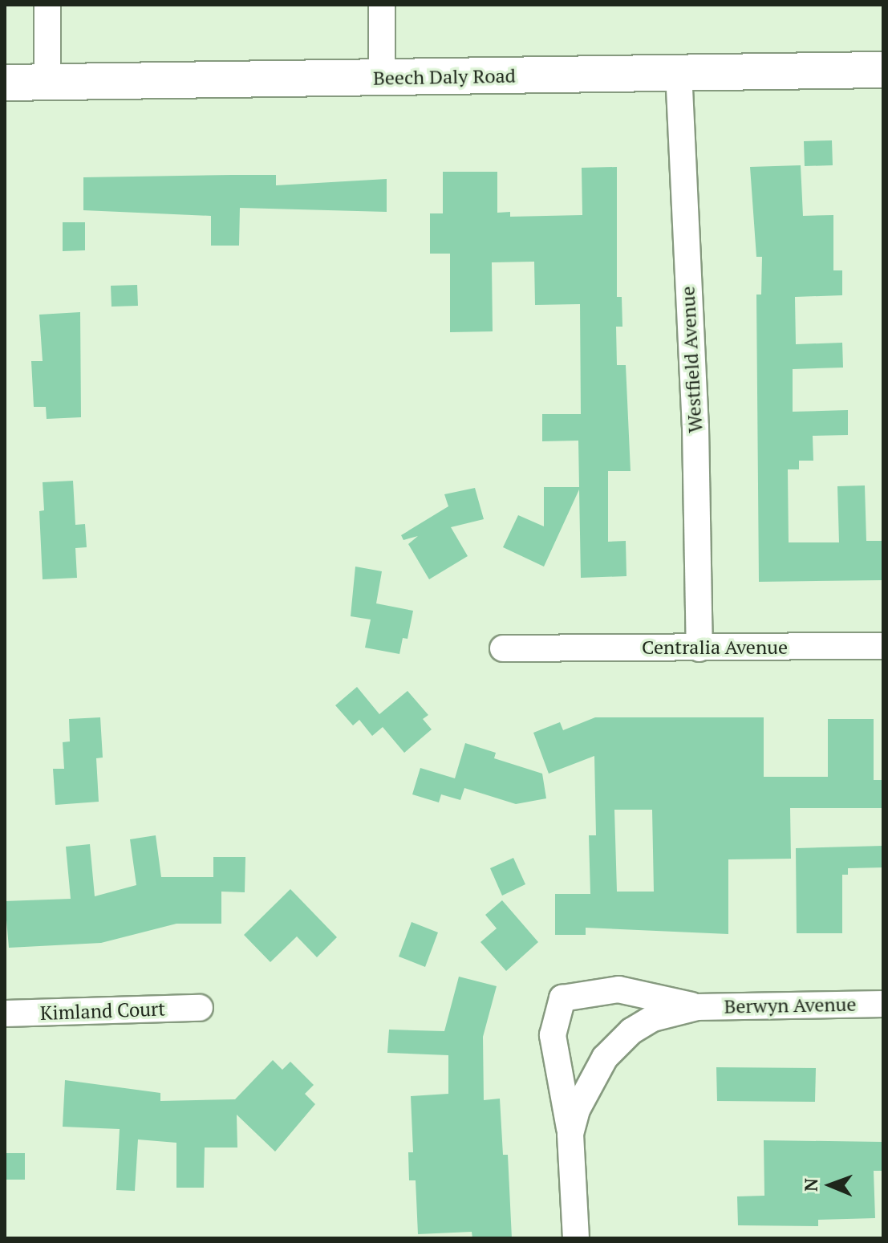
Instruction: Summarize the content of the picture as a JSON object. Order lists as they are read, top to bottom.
{
  "streets": {
    "main road": ["Beech Daly Road"],
    "street": [
      "Westfield Avenue",
      "Centralia Avenue",
      "Berwyn Avenue",
      "Kimland Court"
    ]
  },
  "crossings": [
    ["Beech Daly Road", "Westfield Avenue"],
    ["Westfield Avenue", "Centralia Avenue"]
  ],
  "north": "left"
}
